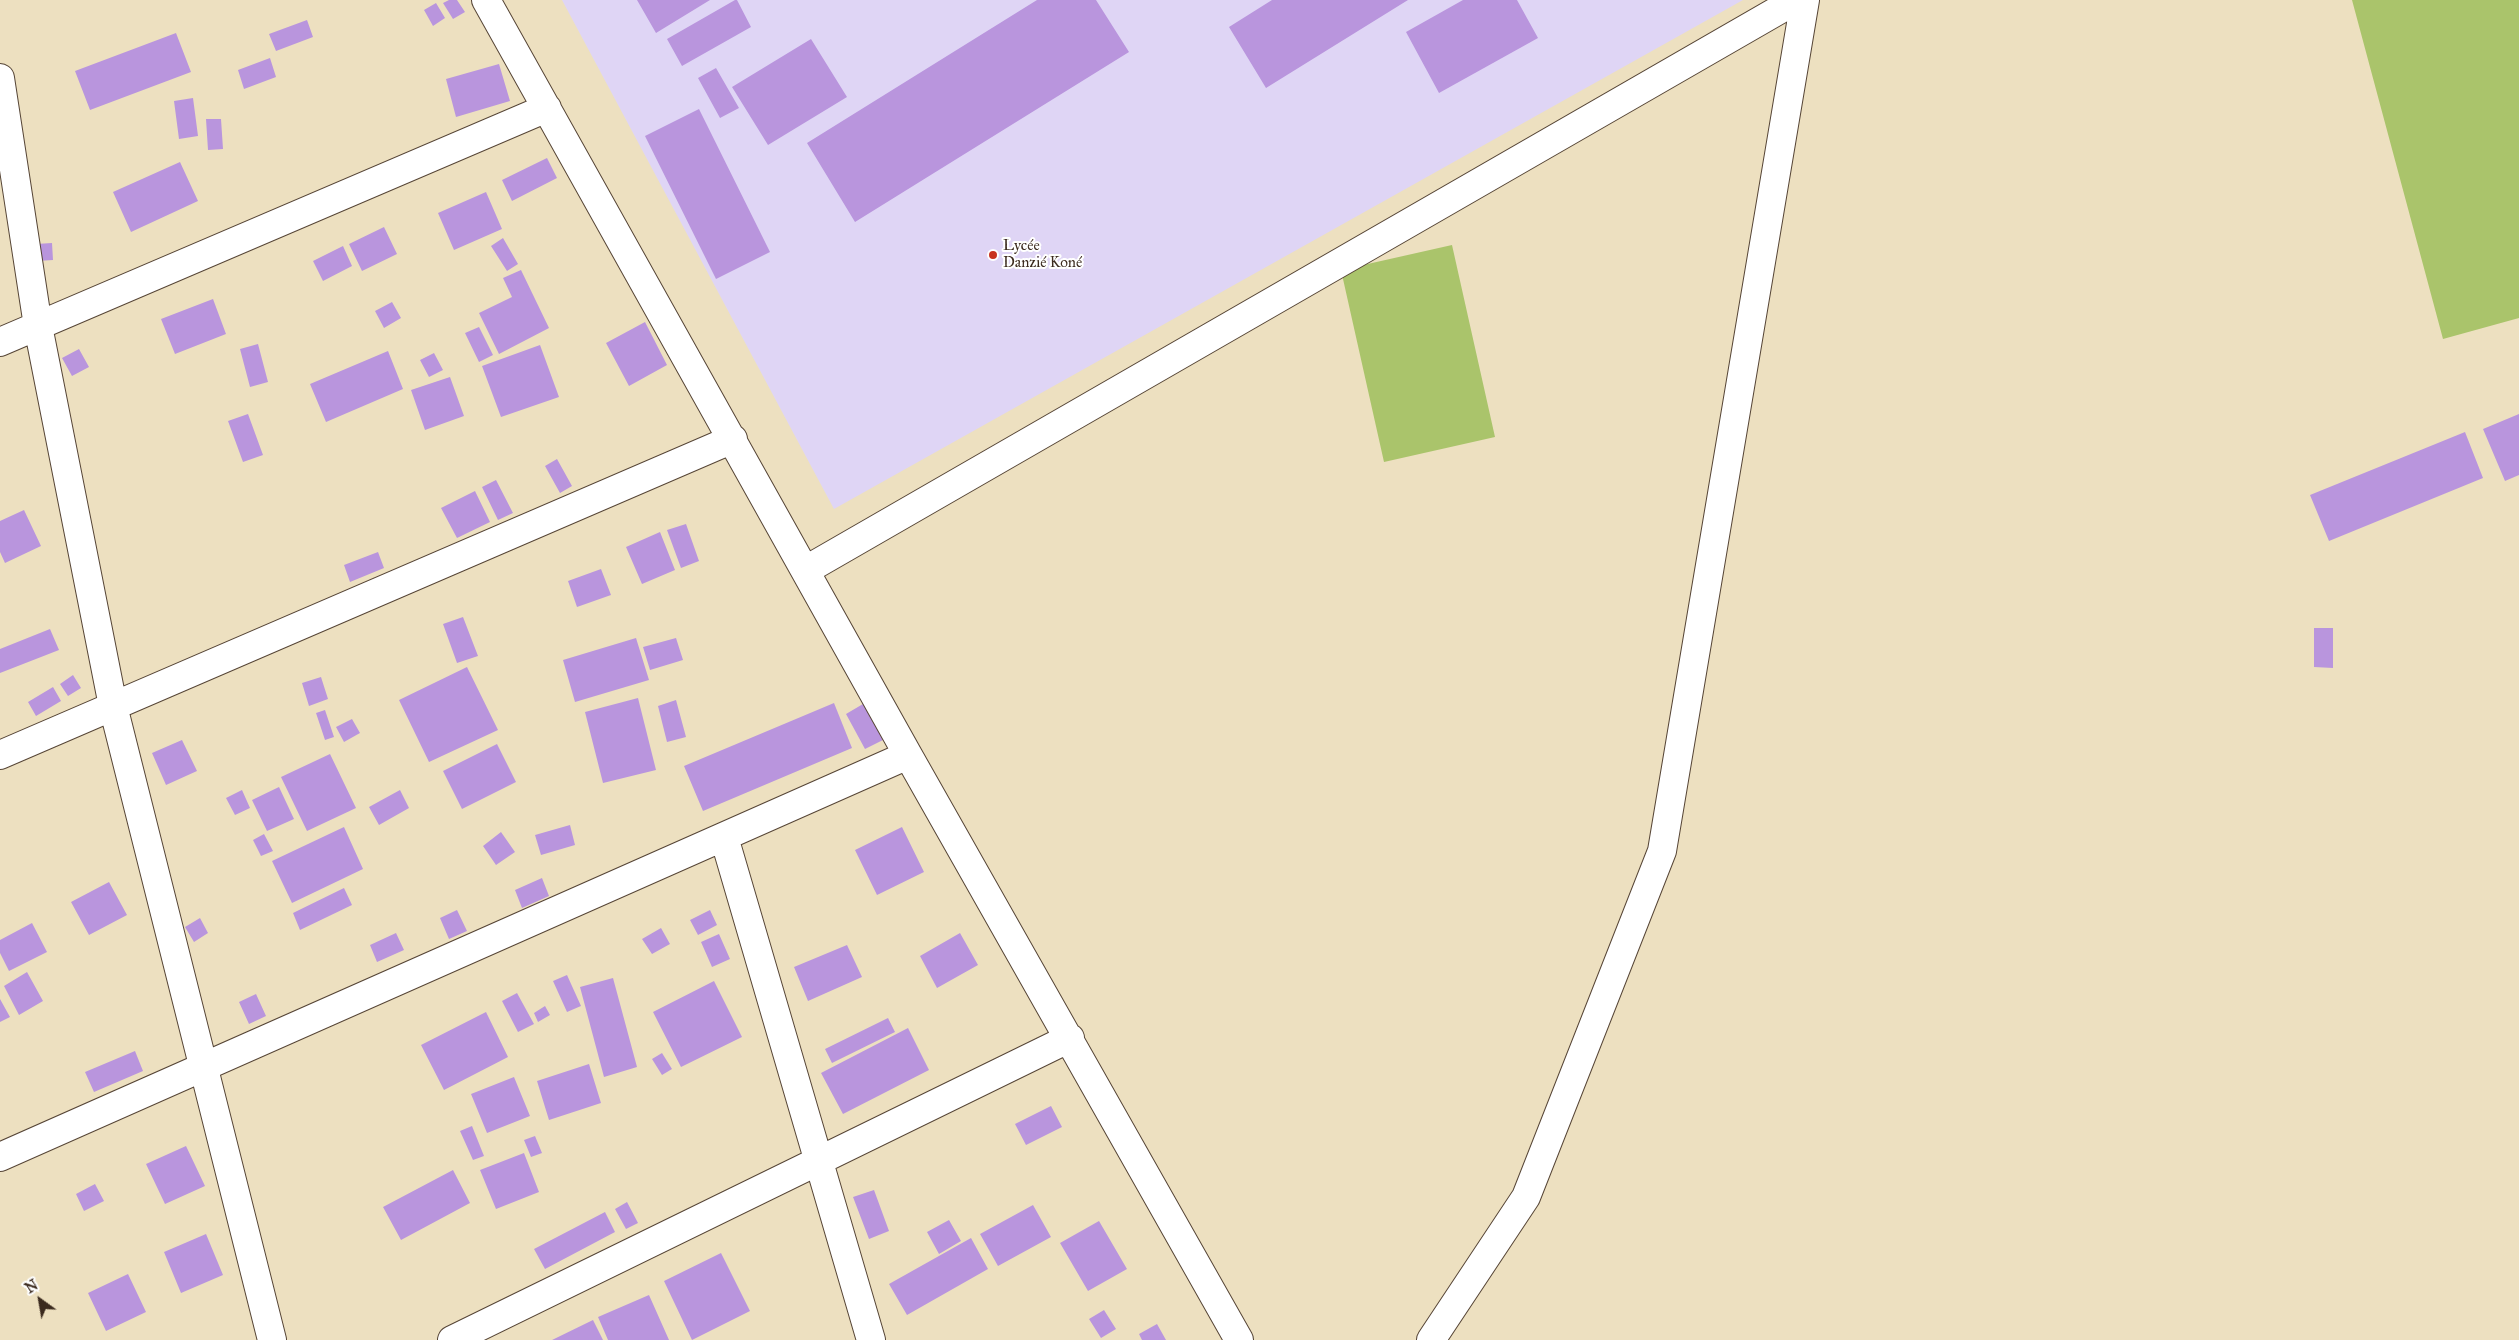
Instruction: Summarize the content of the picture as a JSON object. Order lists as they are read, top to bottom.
{
  "places": ["Lycée Danzié Koné"],
  "north": "top left"
}
